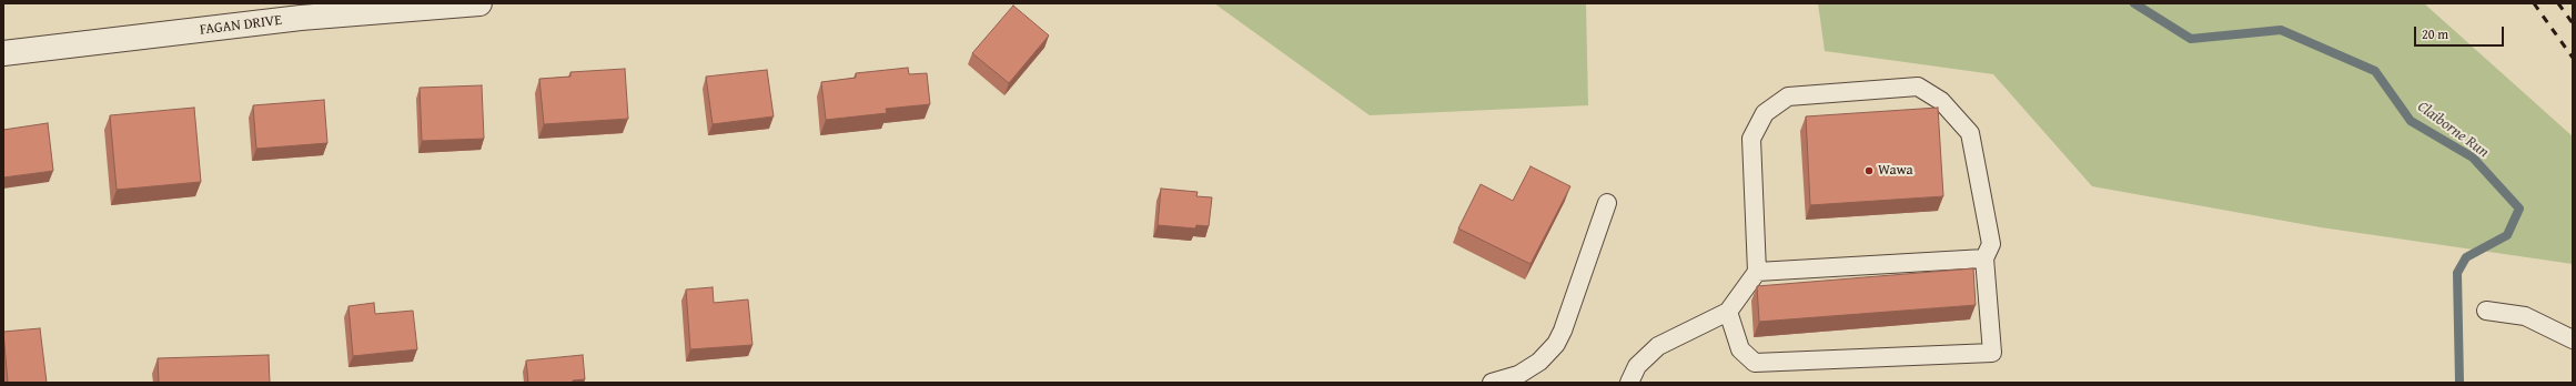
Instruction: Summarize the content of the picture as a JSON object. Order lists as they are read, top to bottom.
{
  "streets": {
    "street": ["FAGAN DRIVE"]
  },
  "water": ["Claiborne Run"],
  "places": ["Wawa"],
  "scale_bar": "20 m"
}
